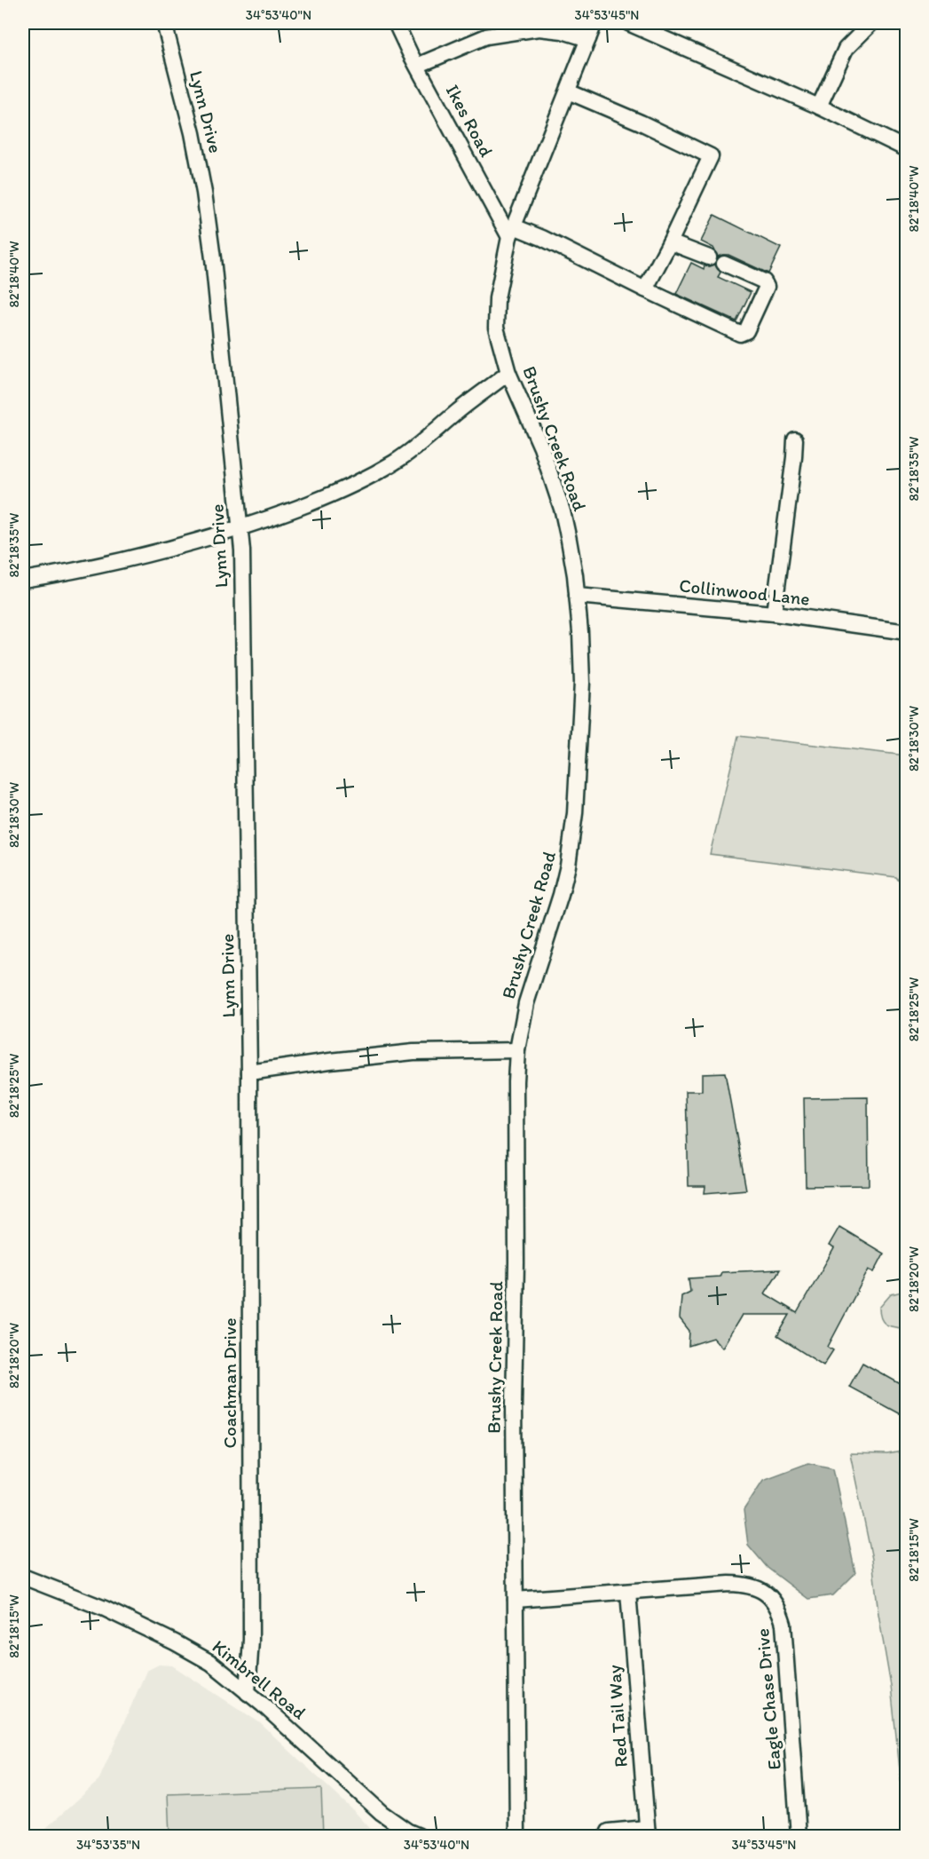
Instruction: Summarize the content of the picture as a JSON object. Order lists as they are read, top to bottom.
{
  "streets": {
    "street": [
      "Lynn Drive",
      "Ikes Road",
      "Brushy Creek Road",
      "Collinwood Lane",
      "Coachman Drive",
      "Kimbrell Road",
      "Eagle Chase Drive",
      "Red Tail Way"
    ]
  },
  "crossings": [
    ["Lynn Drive", "Coachman Drive"],
    ["Ikes Road", "Brushy Creek Road"],
    ["Brushy Creek Road", "Collinwood Lane"],
    ["Brushy Creek Road", "Eagle Chase Drive"],
    ["Coachman Drive", "Kimbrell Road"],
    ["Eagle Chase Drive", "Red Tail Way"]
  ],
  "coordinates": [
    "34°53'40\"N",
    "34°53'45\"N",
    "82°18'40\"W",
    "82°18'35\"W",
    "82°18'30\"W",
    "82°18'25\"W",
    "82°18'20\"W",
    "82°18'15\"W",
    "34°53'35\"N"
  ]
}
